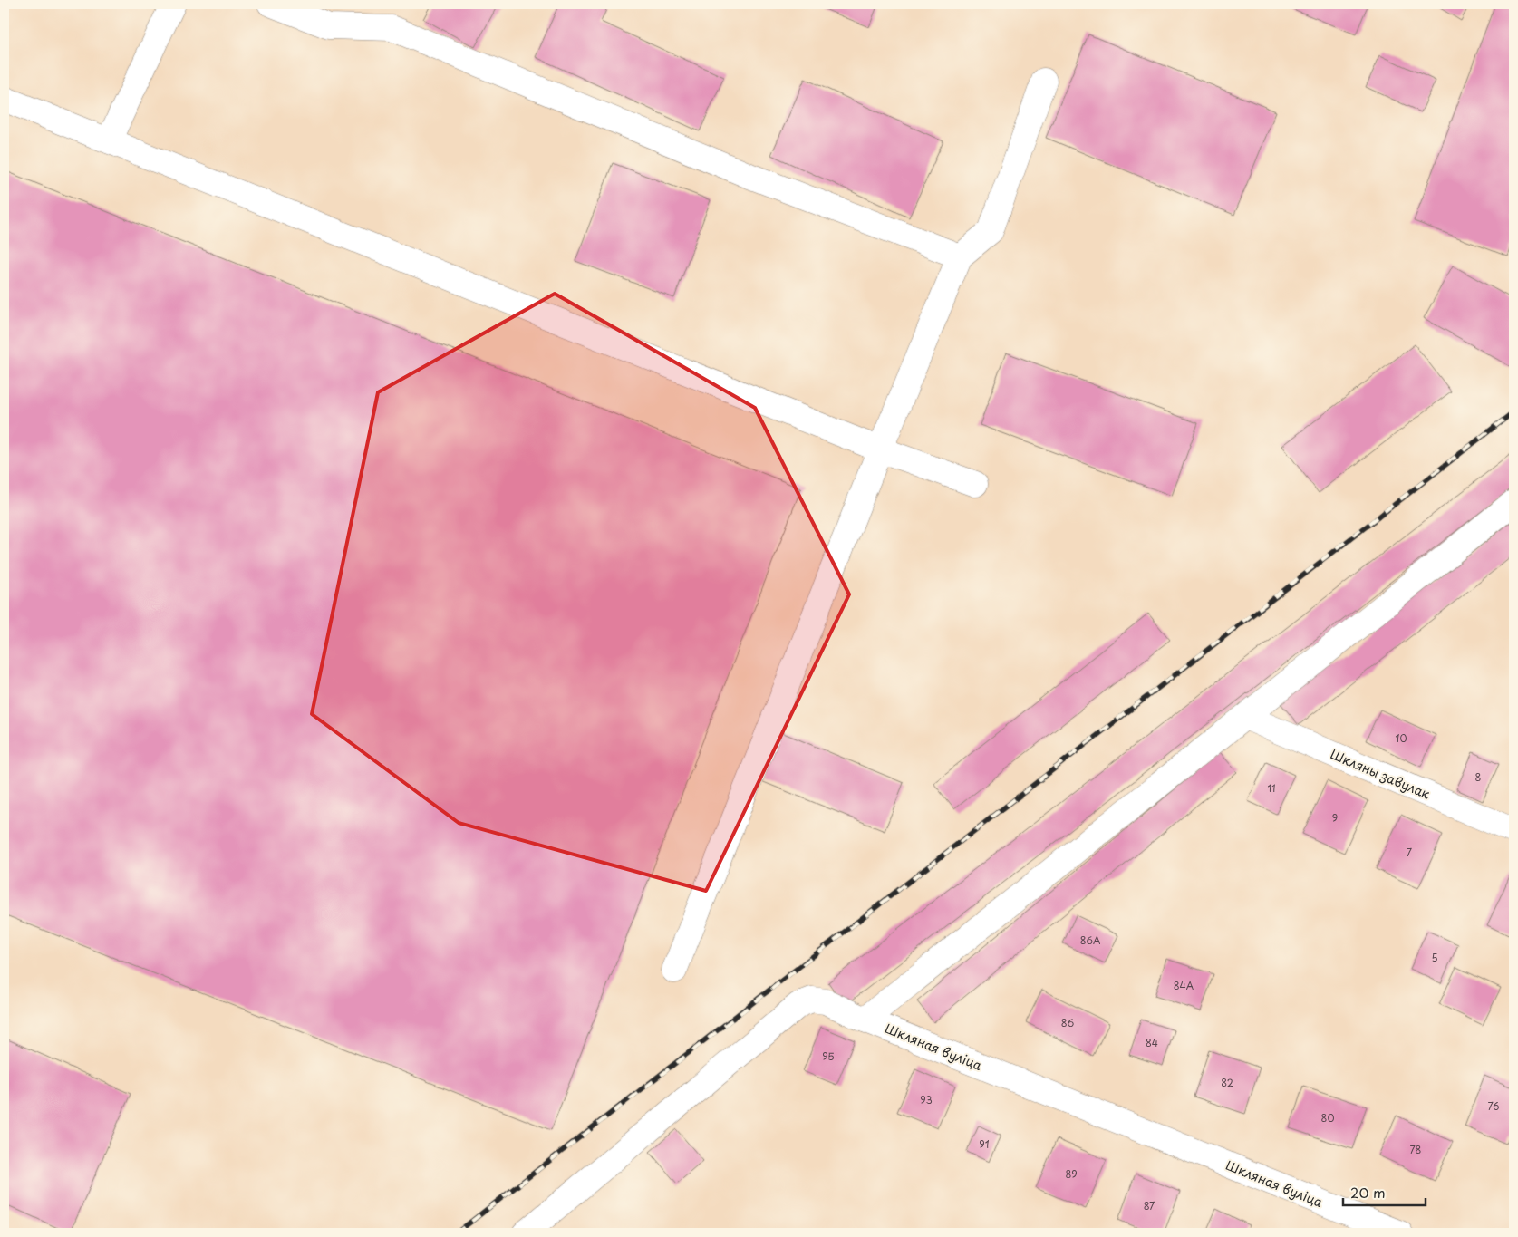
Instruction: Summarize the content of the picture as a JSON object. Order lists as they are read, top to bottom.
{
  "streets": {
    "street": ["Шкляны завулак", "Шкляная вуліца"]
  },
  "house_numbers": [
    "10",
    "8",
    "11",
    "9",
    "7",
    "86А",
    "5",
    "84А",
    "86",
    "84",
    "95",
    "82",
    "93",
    "76",
    "80",
    "91",
    "78",
    "89",
    "87"
  ],
  "scale_bar": "20 m"
}
